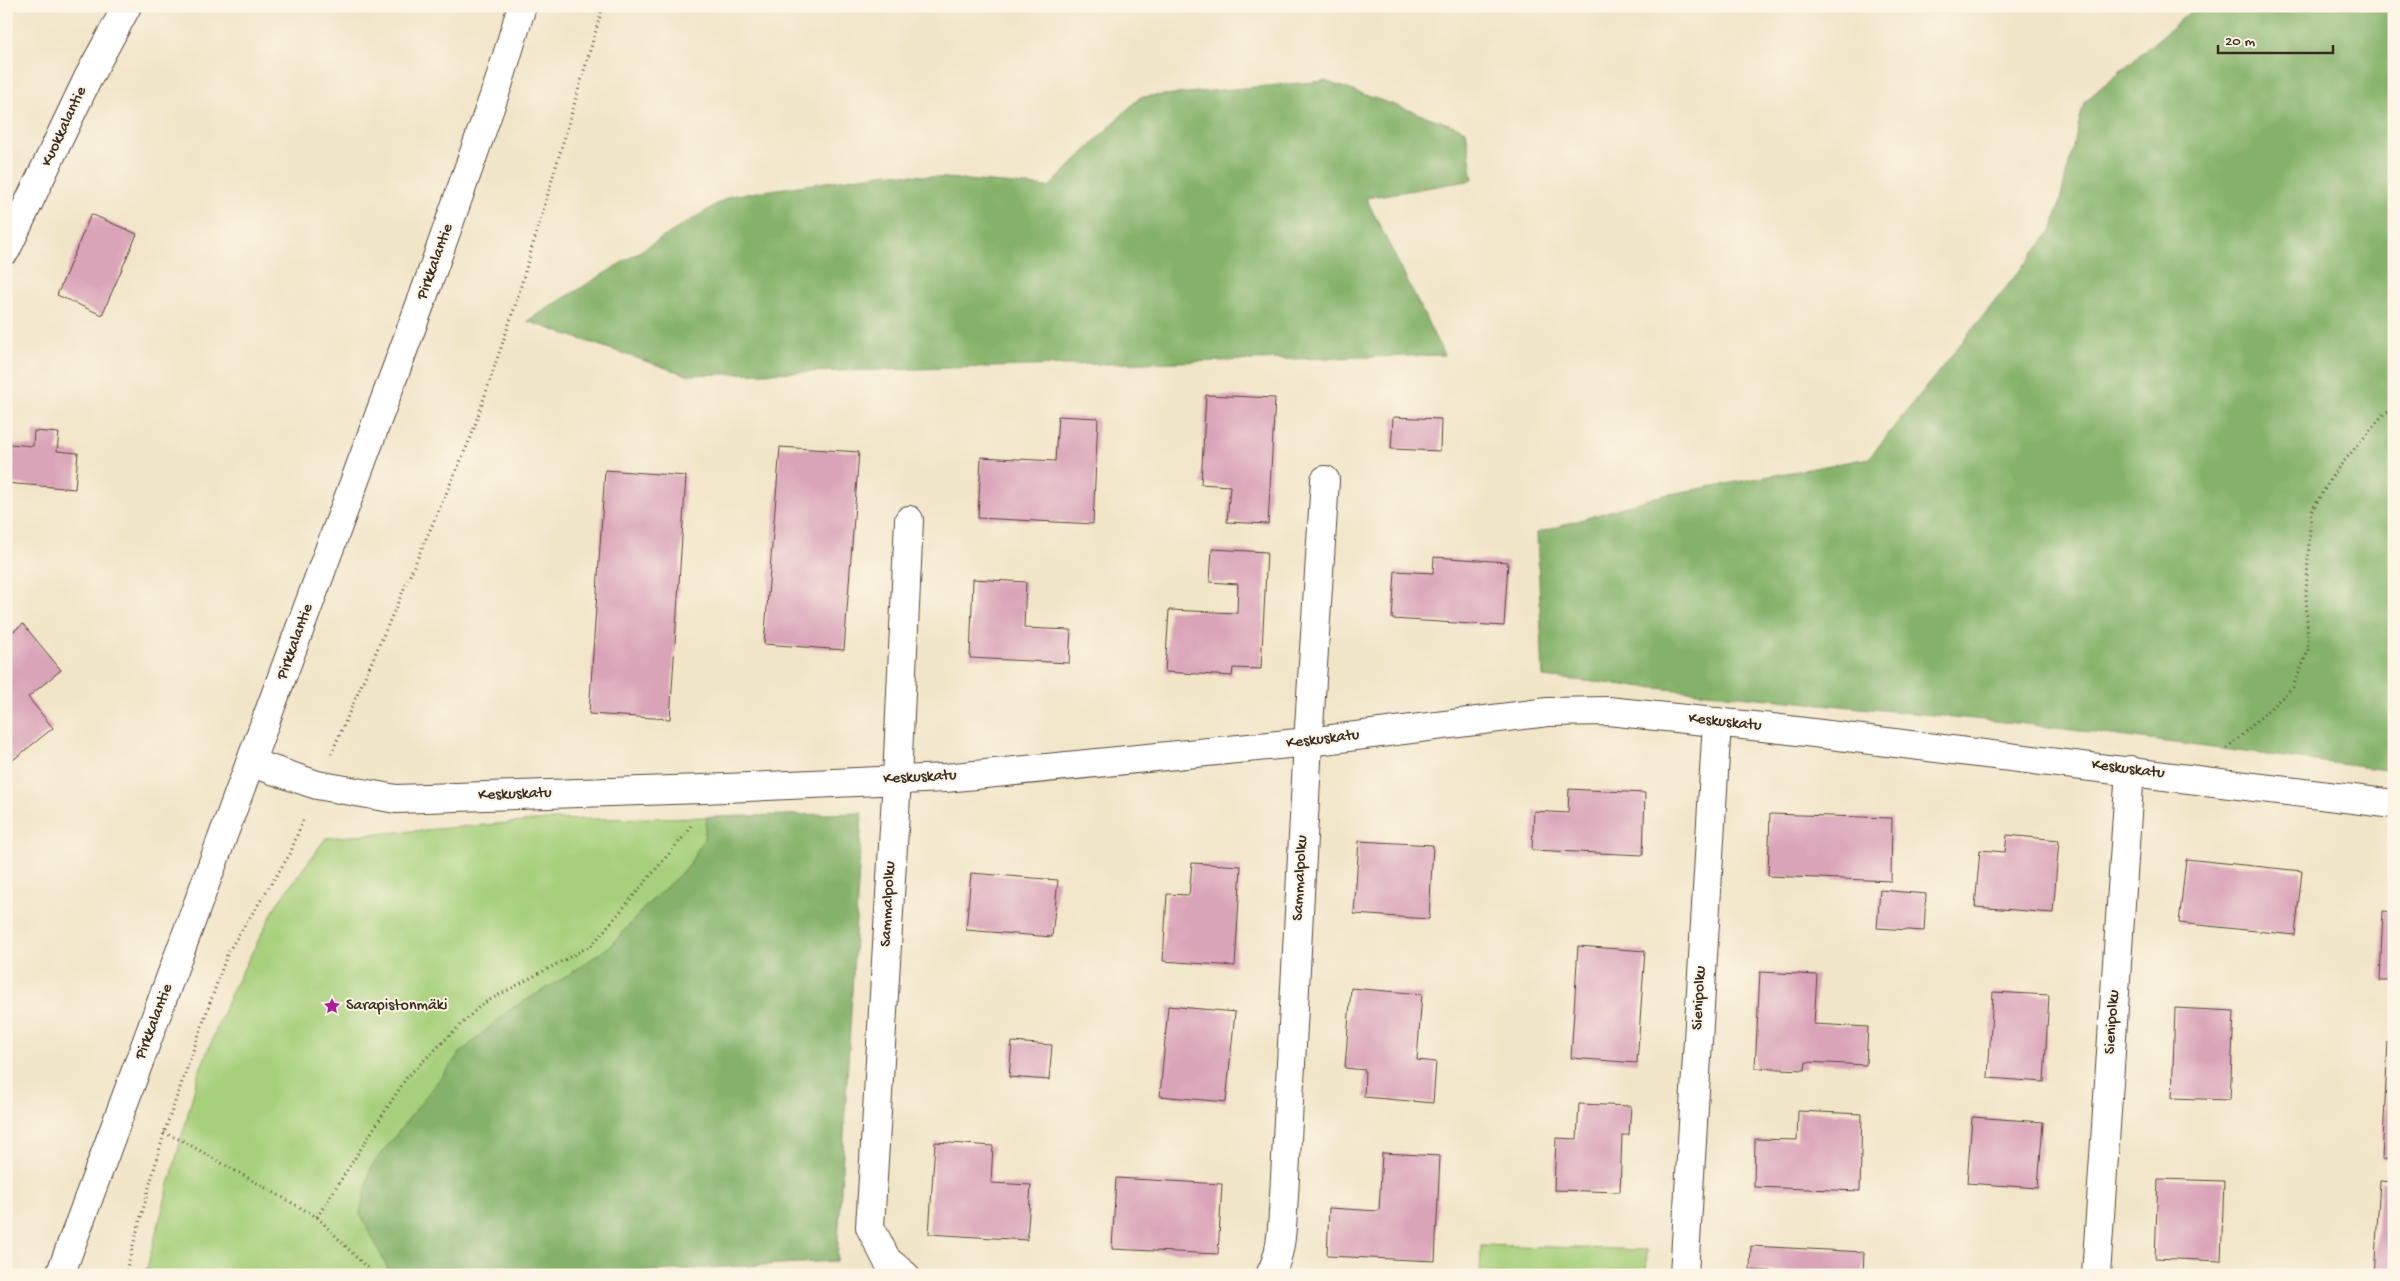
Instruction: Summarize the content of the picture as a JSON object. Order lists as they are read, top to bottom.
{
  "streets": {
    "street": [
      "Kuokkalantie",
      "Pirkkalantie",
      "Keskuskatu",
      "Sammalpolku",
      "Sienipolku"
    ]
  },
  "crossings": [
    ["Pirkkalantie", "Keskuskatu"],
    ["Keskuskatu", "Sammalpolku"],
    ["Keskuskatu", "Sienipolku"]
  ],
  "places": {
    "place": ["Sarapistonmäki"]
  },
  "scale_bar": "20 m"
}
